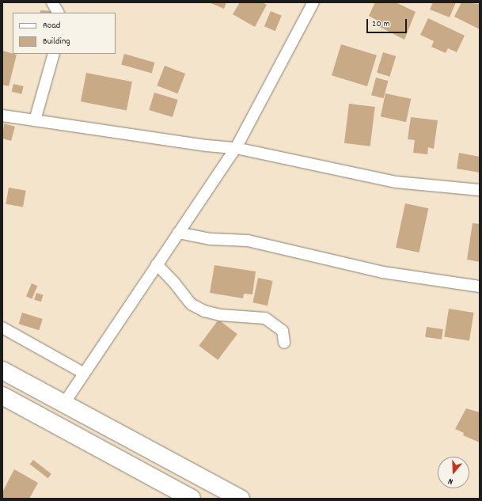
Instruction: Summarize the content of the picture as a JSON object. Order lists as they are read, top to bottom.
{
  "legend": ["Road", "Building"],
  "scale_bar": "20 m",
  "north": "bottom"
}
